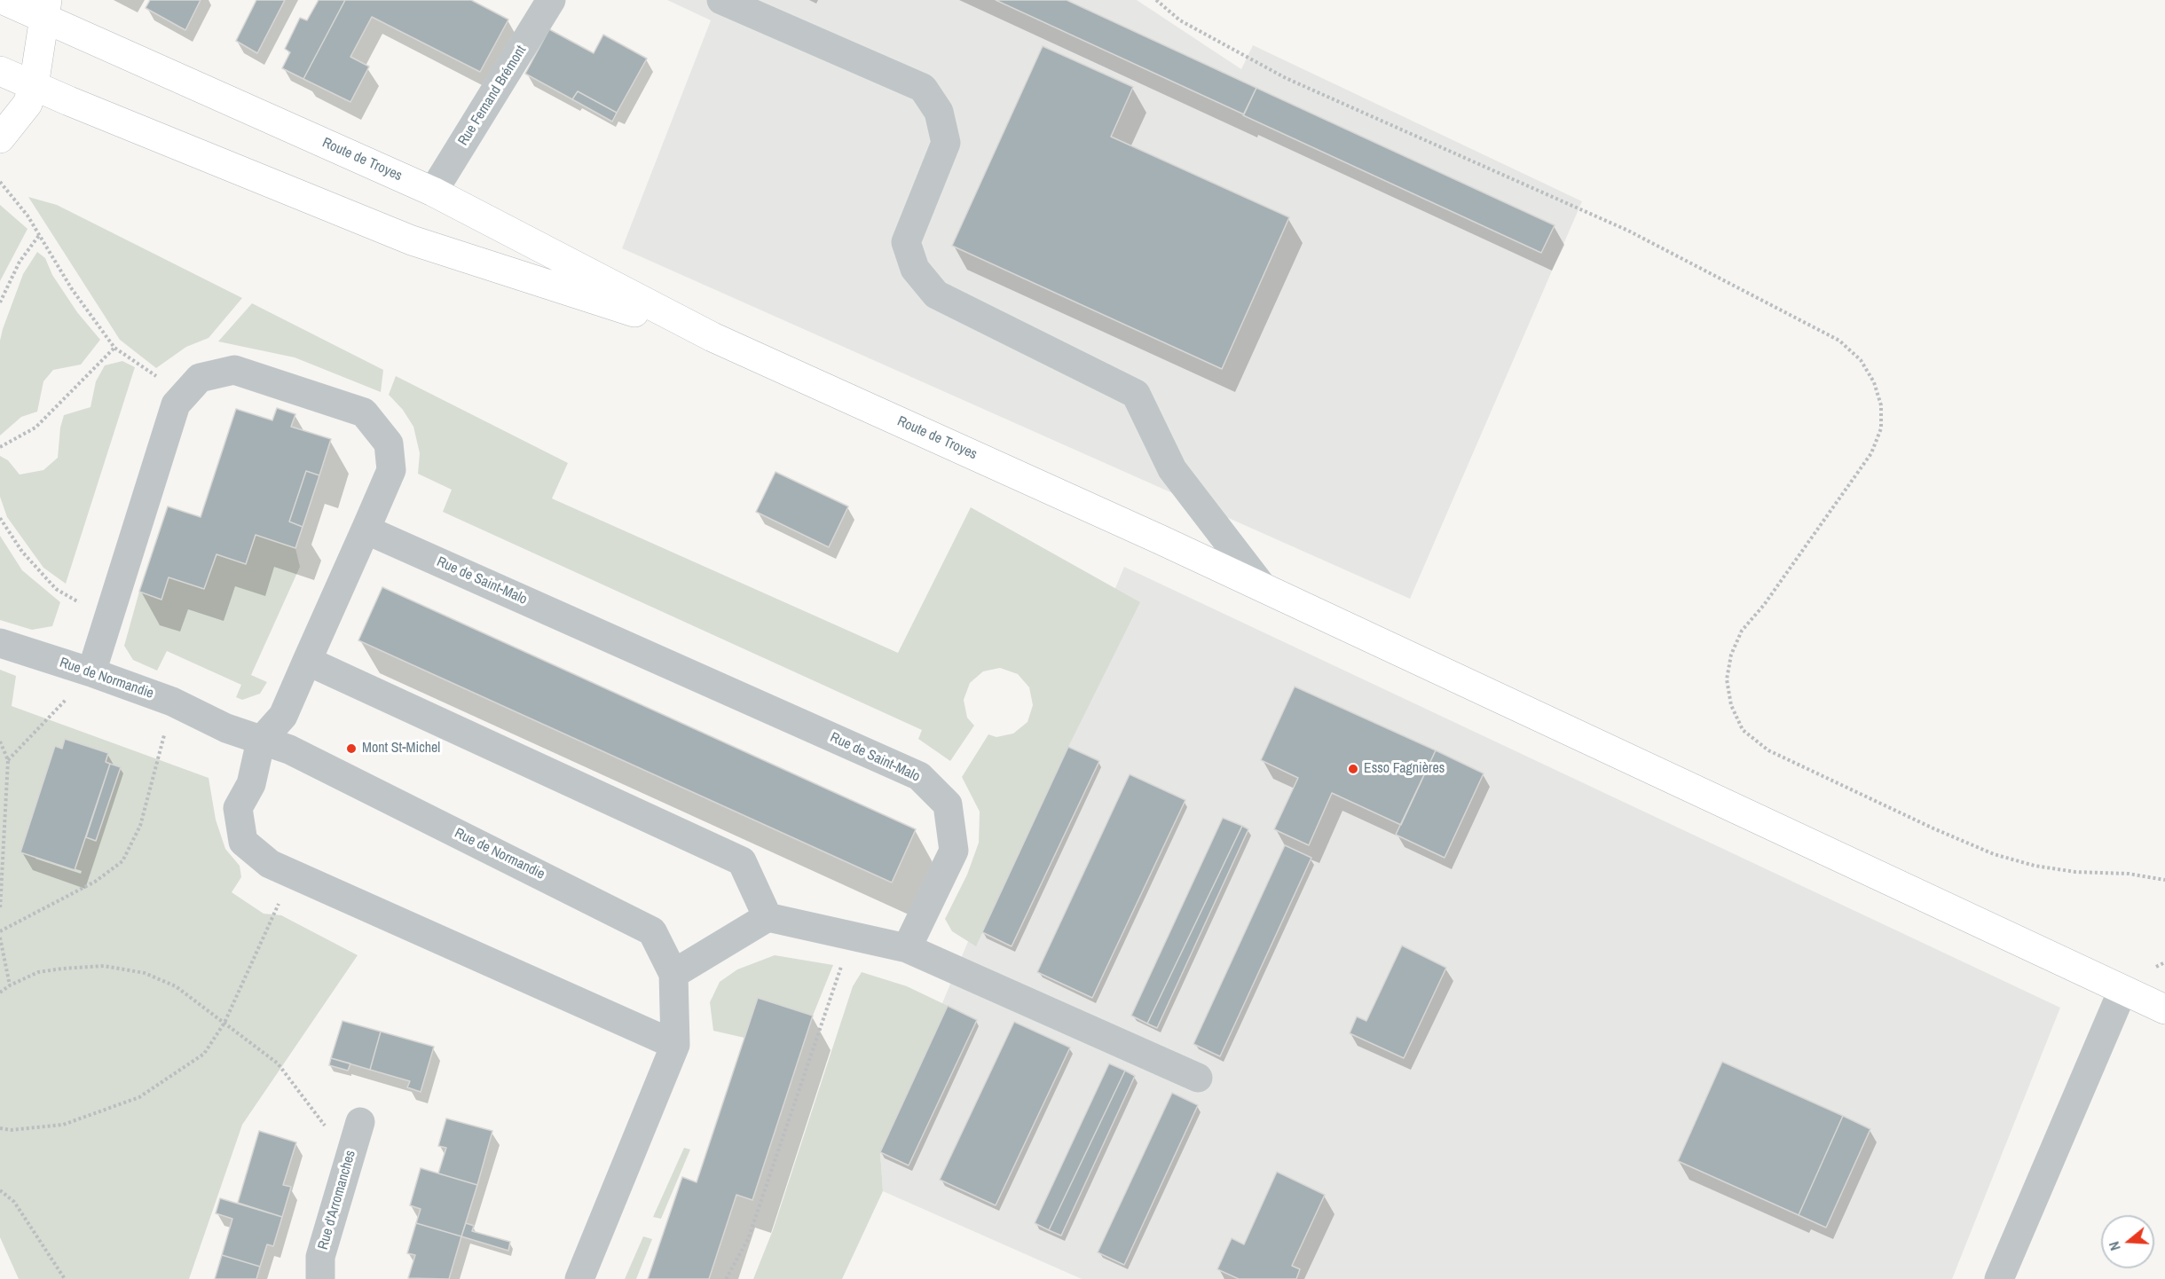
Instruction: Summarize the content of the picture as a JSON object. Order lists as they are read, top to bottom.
{
  "streets": {
    "main road": ["Route de Troyes"],
    "street": [
      "Rue Fernand Brémont",
      "Rue de Saint-Malo",
      "Rue de Normandie",
      "Rue d'Arromanches"
    ]
  },
  "crossings": [
    ["Rue Fernand Brémont", "Route de Troyes"]
  ],
  "places": ["Mont St-Michel", "Esso Fagnières"],
  "north": "left"
}
